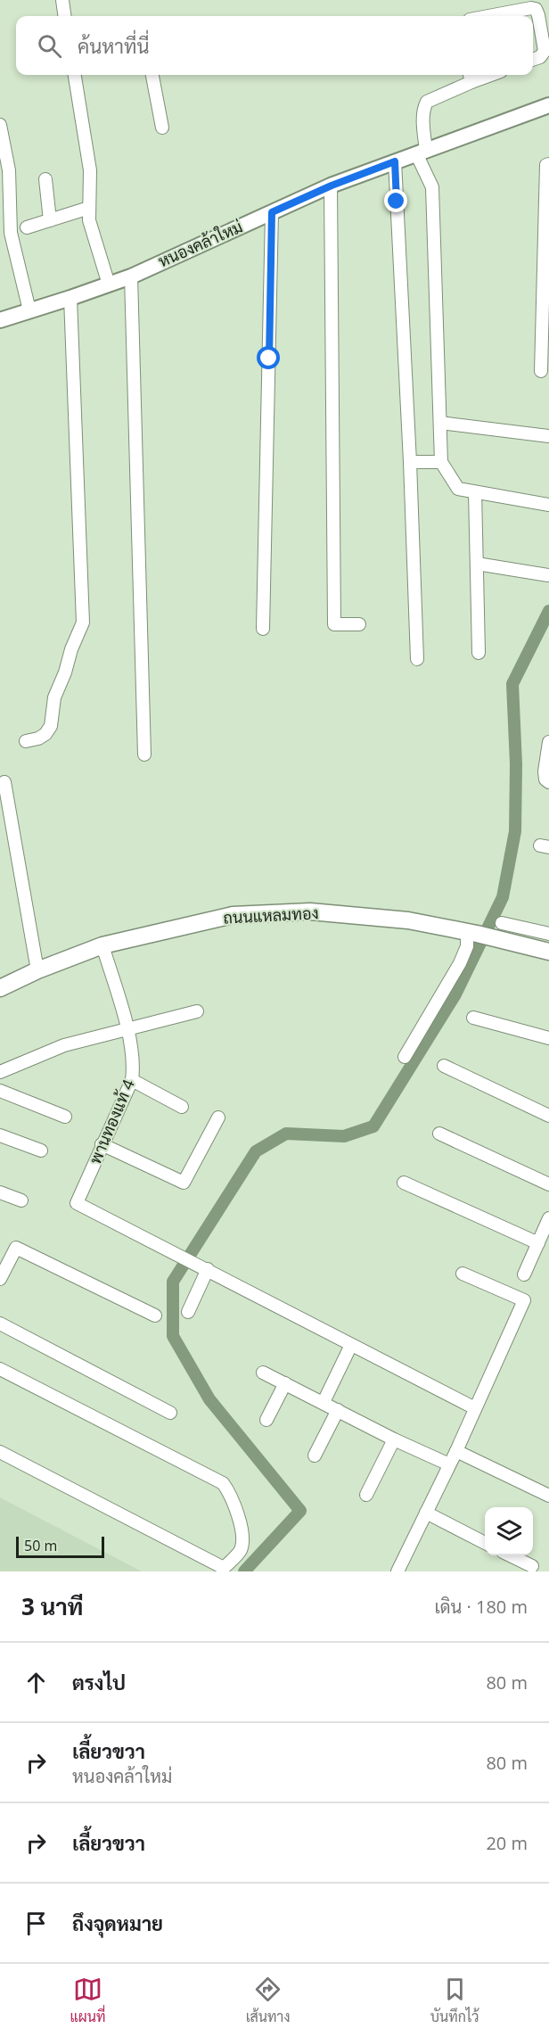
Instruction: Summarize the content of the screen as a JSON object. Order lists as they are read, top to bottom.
{
  "streets": {
    "main road": ["ถนนแหลมทอง"],
    "street": ["หนองคล้าใหม่", "พานทองแท้ 4"]
  },
  "crossings": [
    ["ถนนแหลมทอง", "พานทองแท้ 4"]
  ],
  "scale_bar": "50 m",
  "page": {
    "search": "ค้นหาที่นี่",
    "scale": "50 m",
    "heading": ["3 นาที", "เดิน · 180 m"],
    "list": [
      ["ตรงไป", "80 m"],
      ["เลี้ยวขวา", "หนองคล้าใหม่", "80 m"],
      ["เลี้ยวขวา", "20 m"],
      "ถึงจุดหมาย"
    ],
    "nav": ["แผนที่", "เส้นทาง", "บันทึกไว้"]
  }
}
